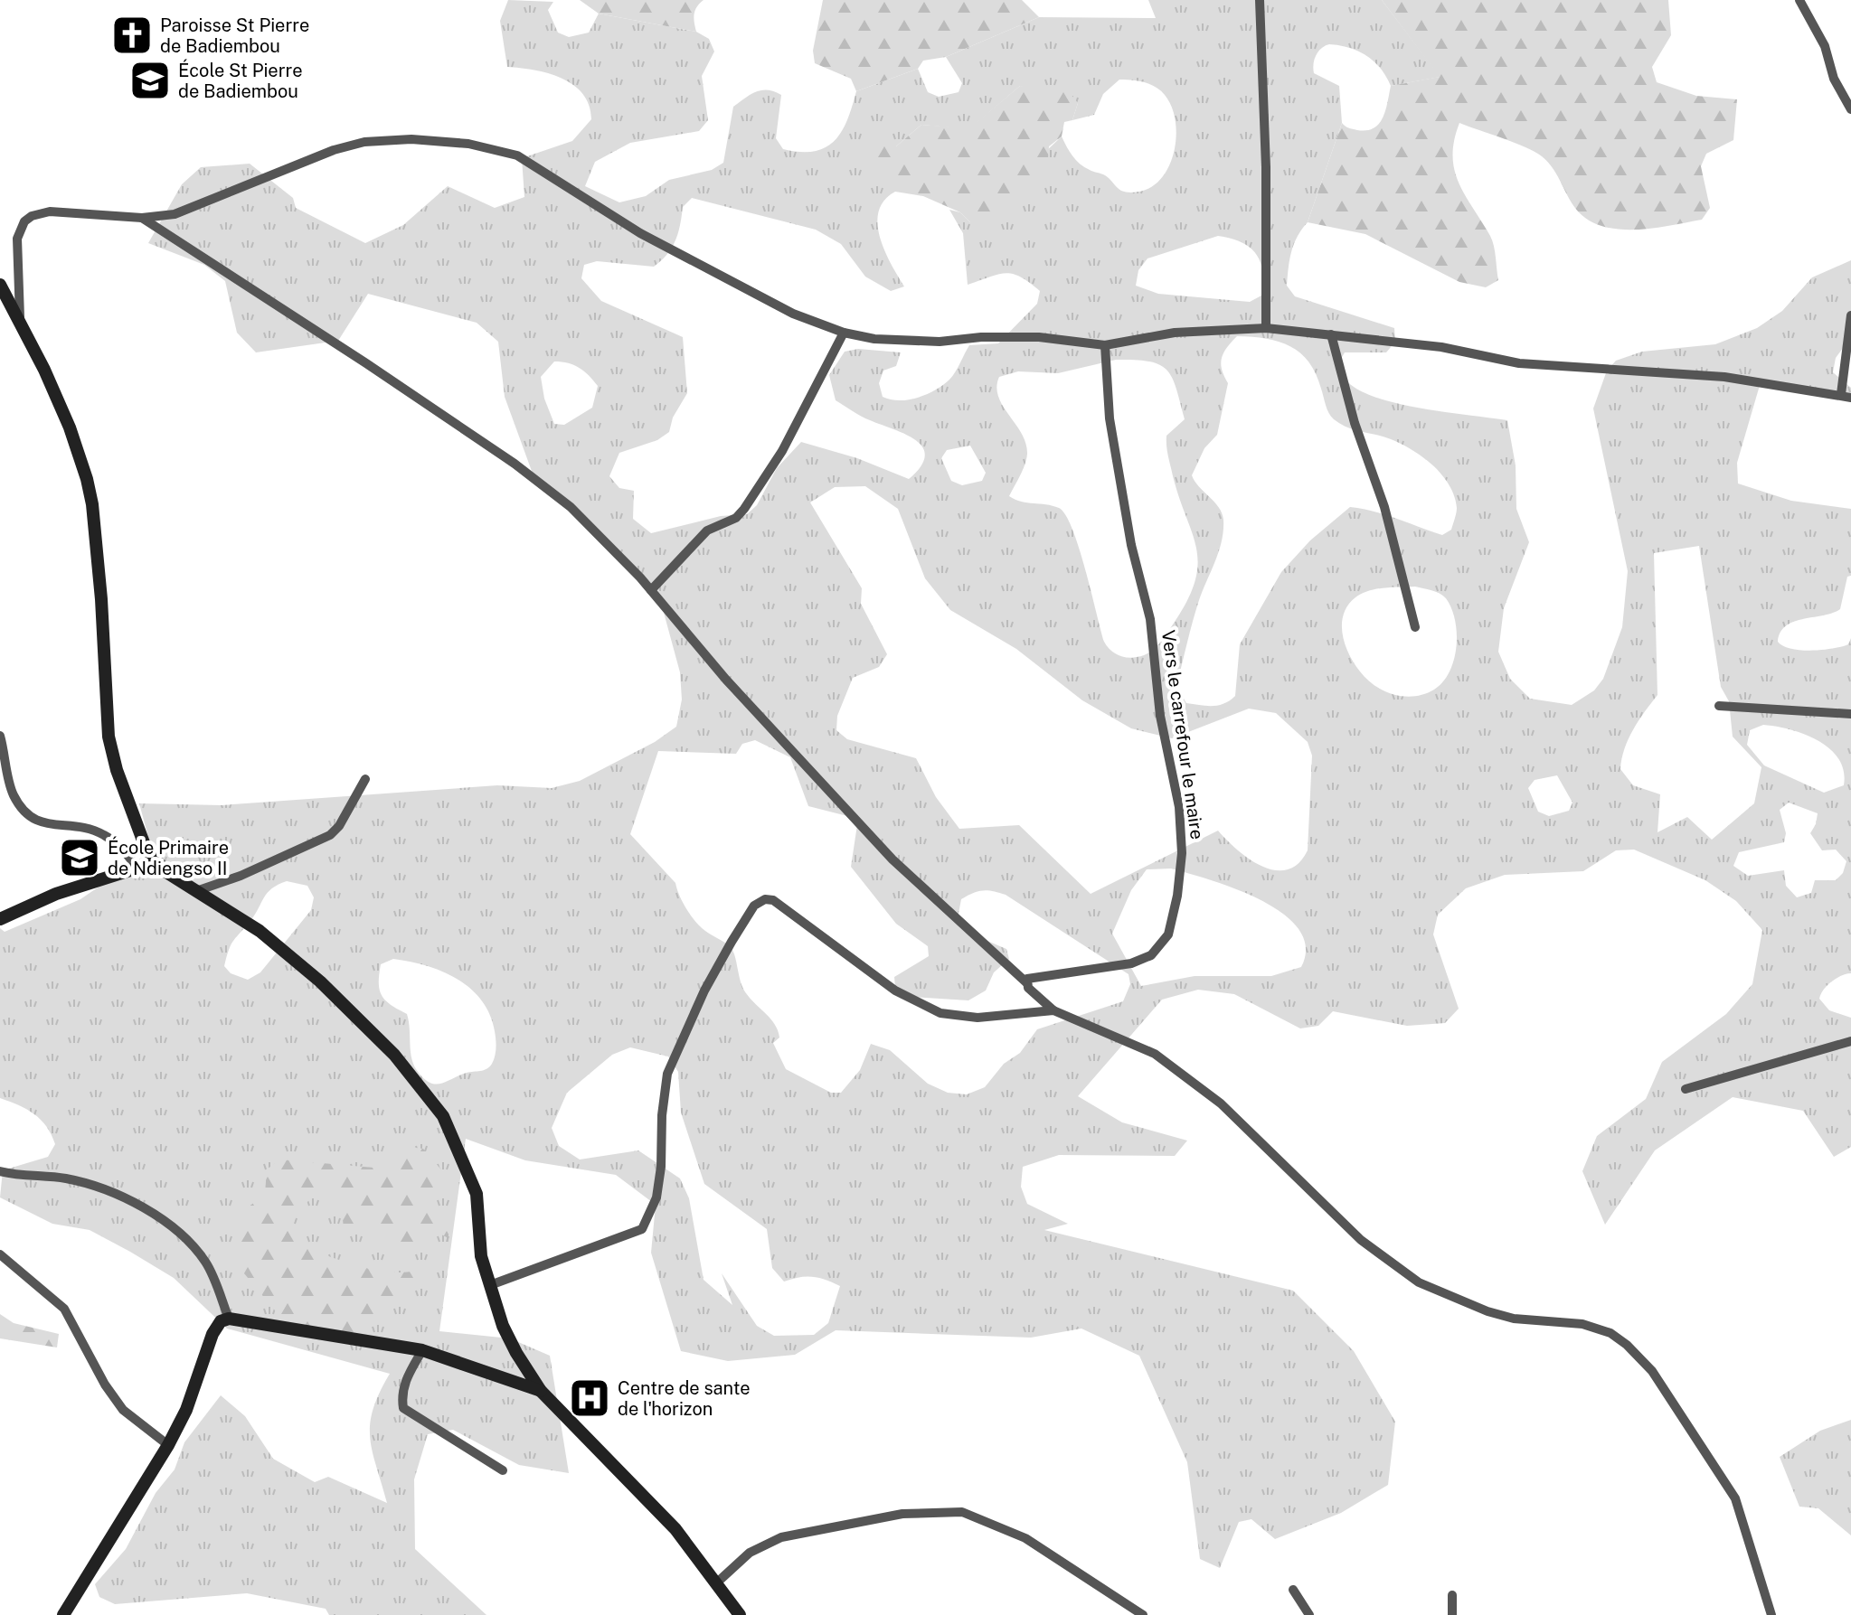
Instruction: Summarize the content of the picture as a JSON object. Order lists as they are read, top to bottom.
{
  "streets": {
    "street": ["Vers le carrefour le maire"]
  },
  "places": {
    "church": ["Paroisse St Pierre de Badiembou"],
    "school or university": ["École St Pierre de Badiembou", "École Primaire de Ndiengso II"],
    "hospital": ["Centre de sante de l'horizon"]
  }
}
